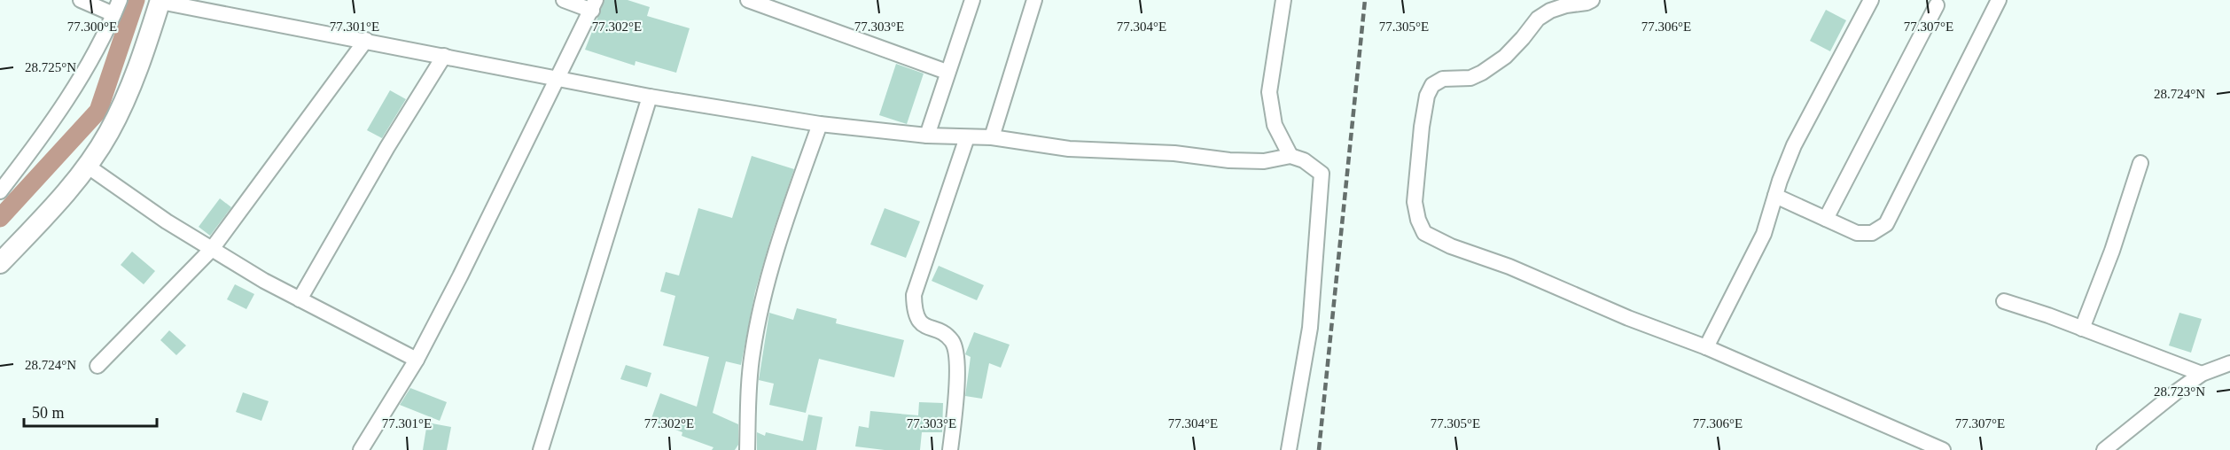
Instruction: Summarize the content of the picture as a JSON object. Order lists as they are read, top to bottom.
{
  "scale_bar": "50 m",
  "coordinates": [
    "77.300°E",
    "77.301°E",
    "77.302°E",
    "77.303°E",
    "77.304°E",
    "77.305°E",
    "77.306°E",
    "77.307°E",
    "28.725°N",
    "28.724°N",
    "28.723°N"
  ]
}
